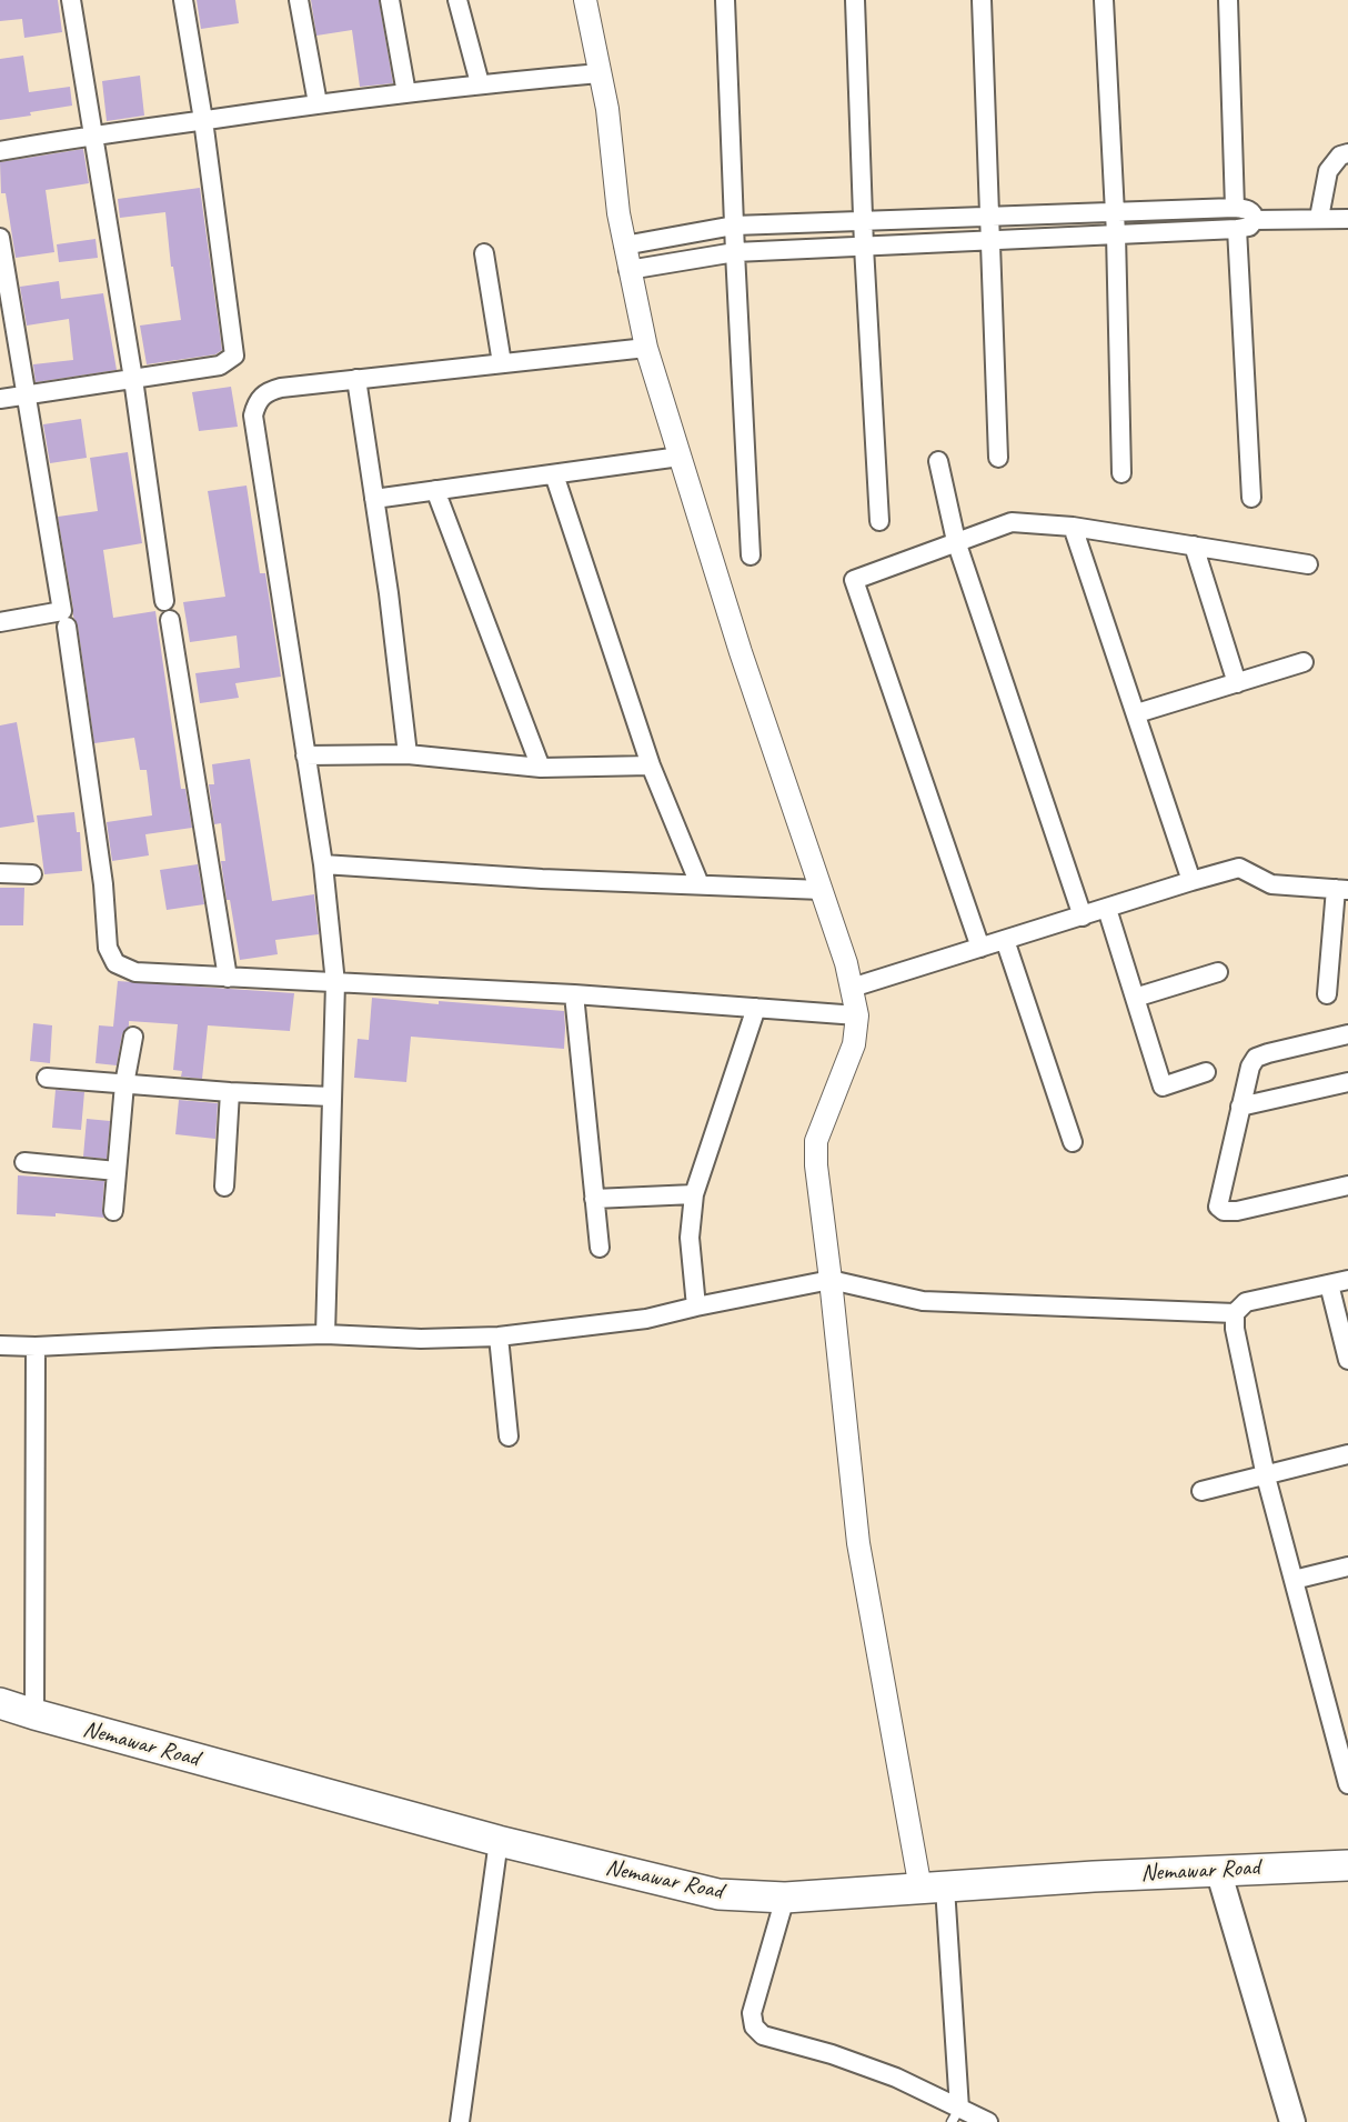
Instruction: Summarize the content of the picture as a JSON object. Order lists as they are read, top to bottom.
{
  "streets": {
    "highway": ["Nemawar Road"]
  }
}
